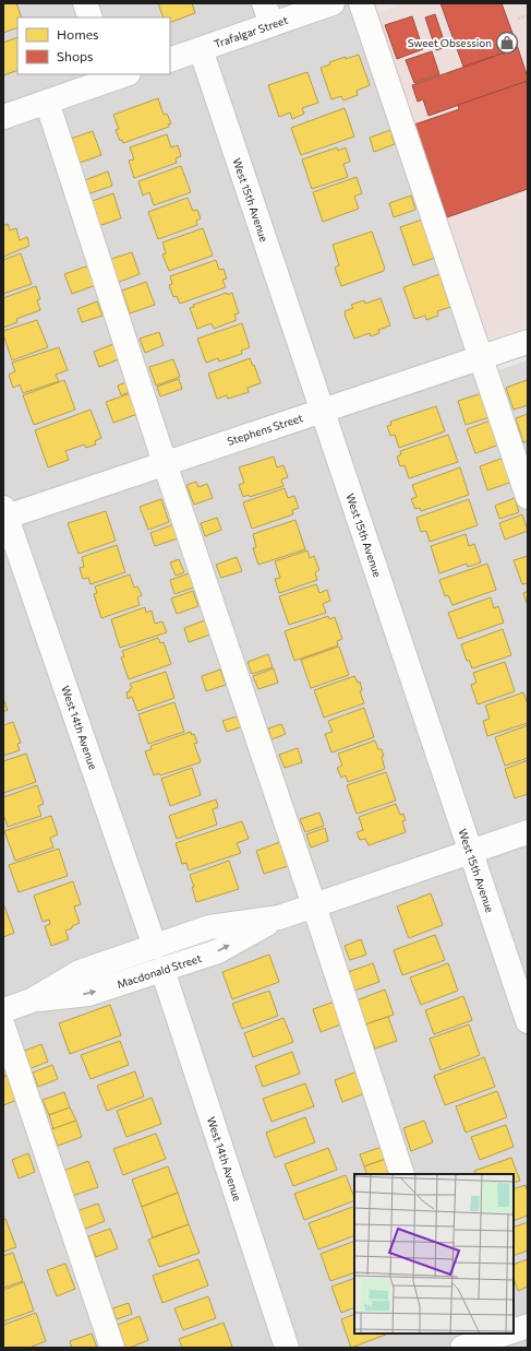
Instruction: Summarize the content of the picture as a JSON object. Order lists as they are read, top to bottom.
{
  "streets": {
    "street": [
      "Trafalgar Street",
      "West 15th Avenue",
      "Stephens Street",
      "West 14th Avenue",
      "Macdonald Street"
    ]
  },
  "crossings": [
    ["Trafalgar Street", "West 15th Avenue"],
    ["West 15th Avenue", "Stephens Street"],
    ["West 15th Avenue", "Macdonald Street"],
    ["Stephens Street", "West 14th Avenue"],
    ["West 14th Avenue", "Macdonald Street"]
  ],
  "places": {
    "shop": ["Sweet Obsession"]
  },
  "legend": ["Homes", "Shops"]
}
